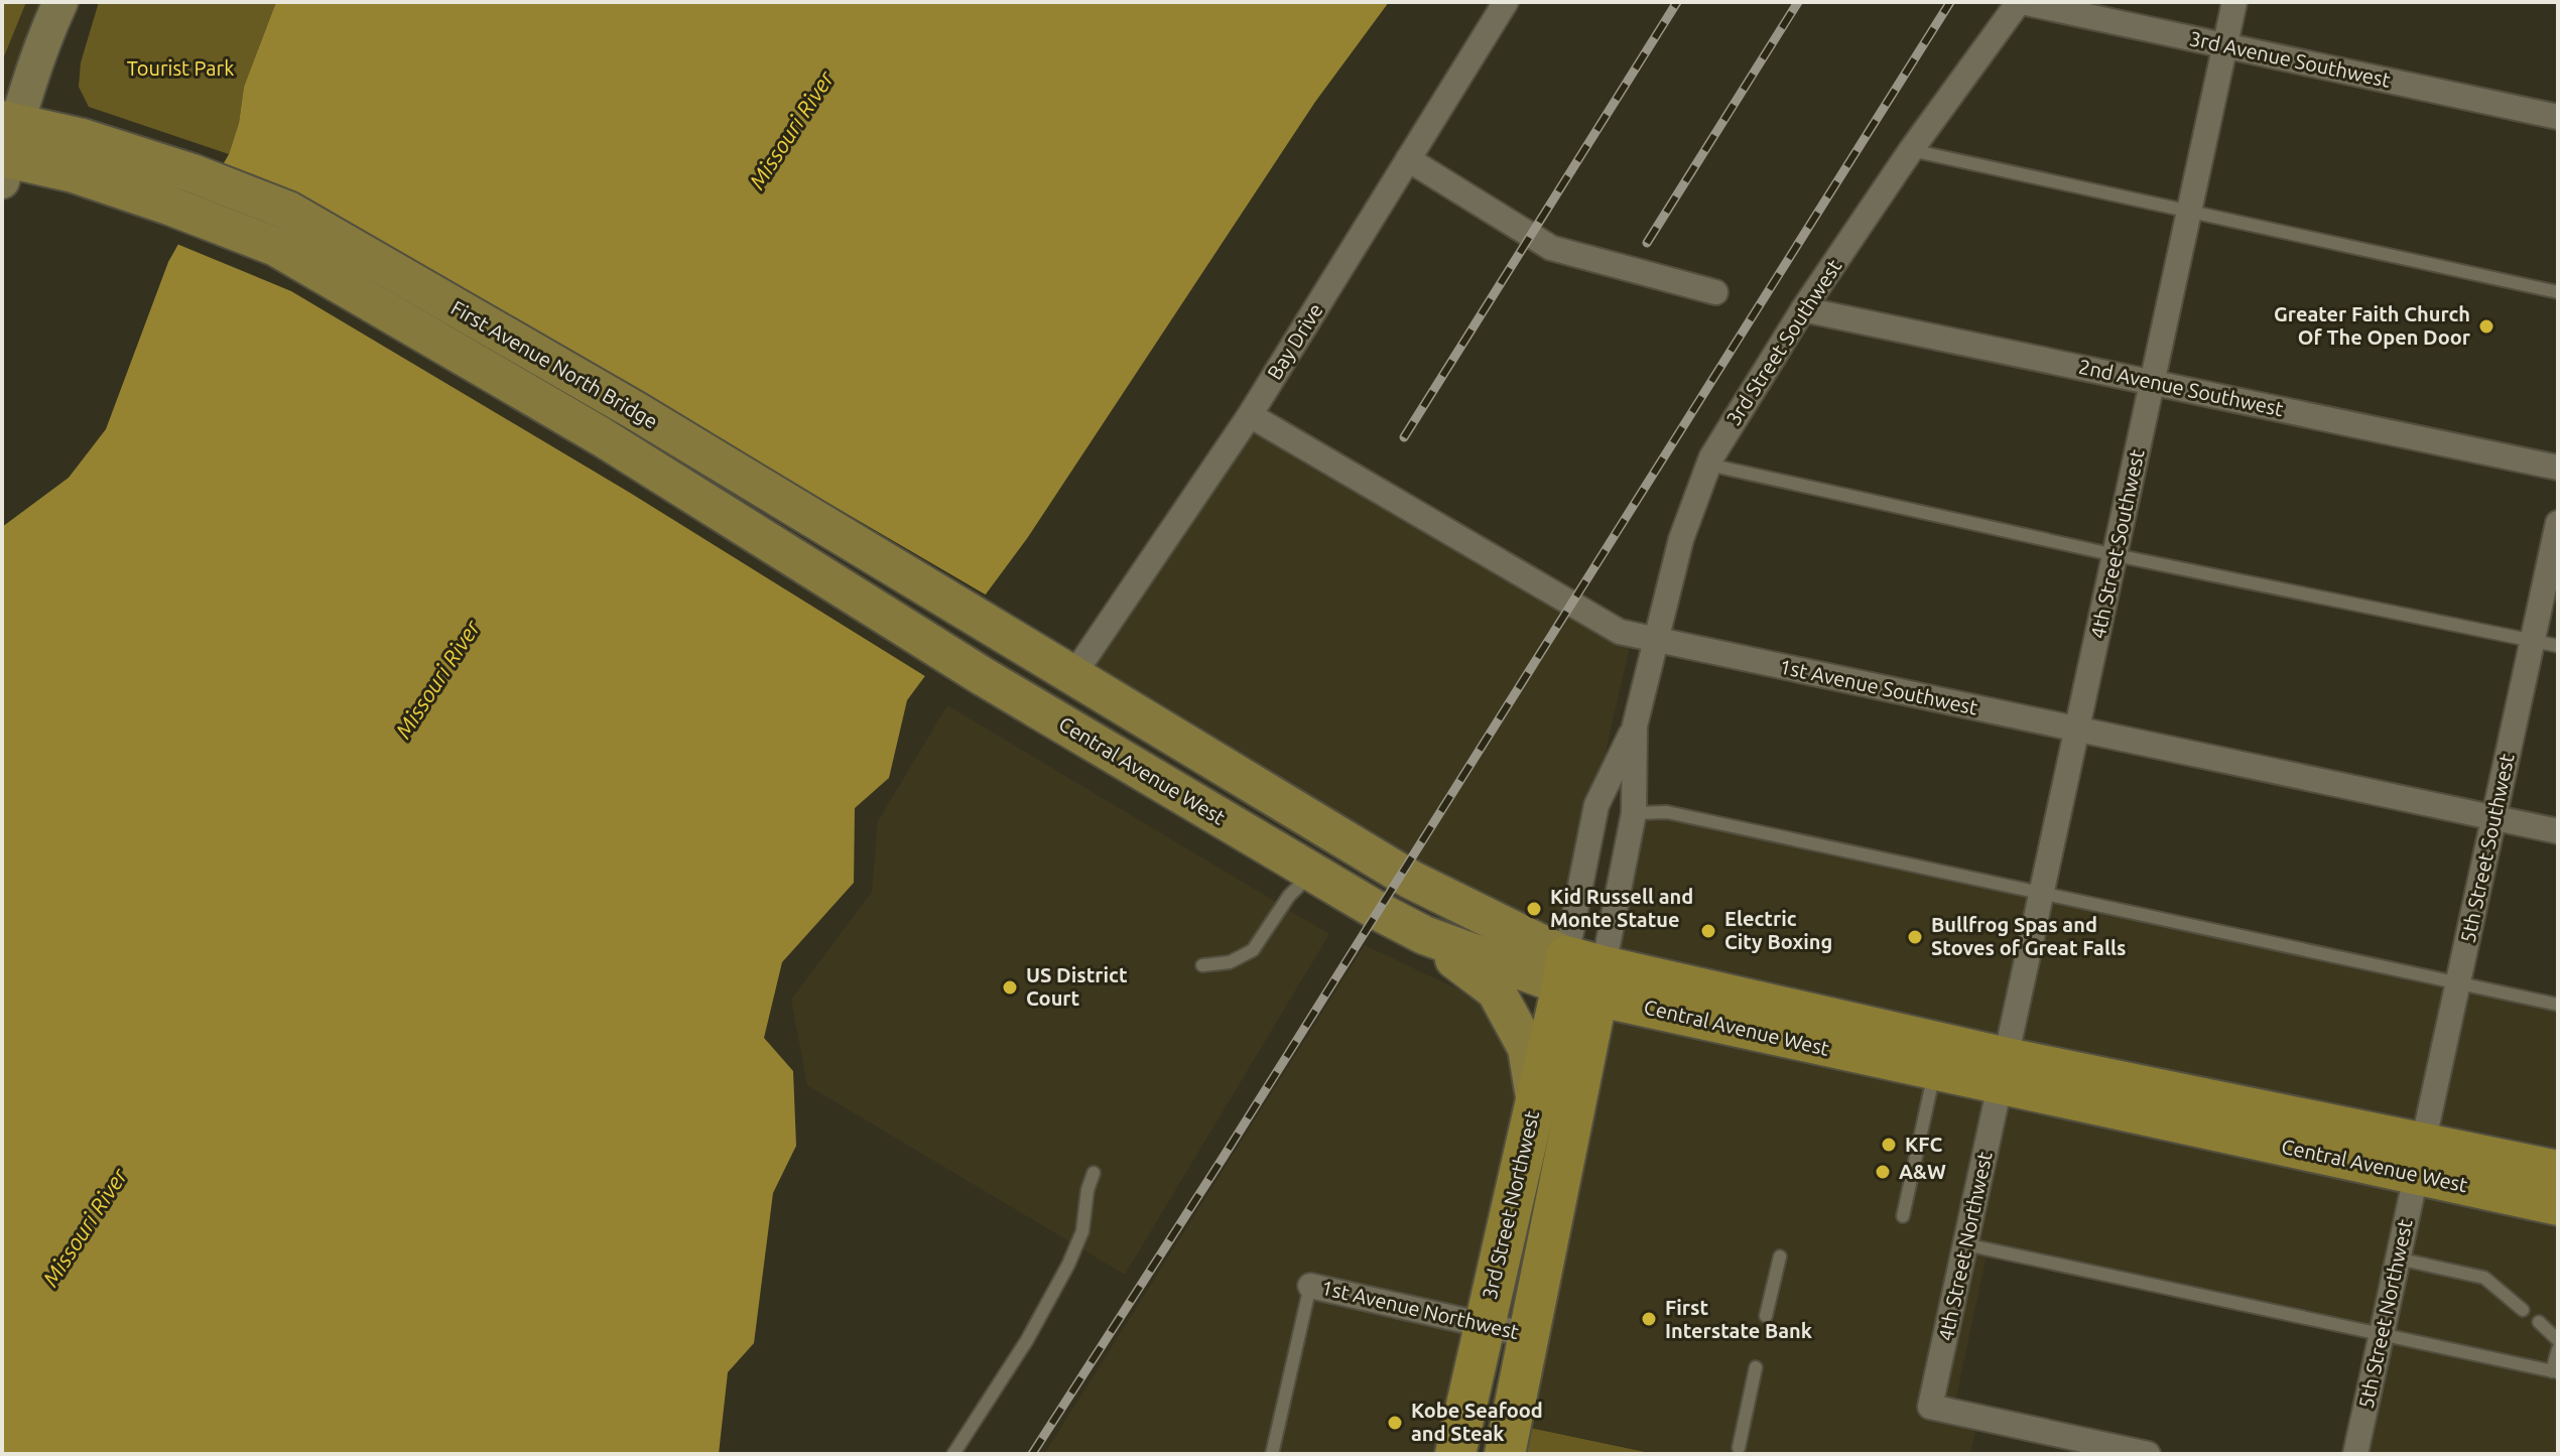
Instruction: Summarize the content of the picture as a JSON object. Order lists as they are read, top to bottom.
{
  "streets": {
    "highway": ["Central Avenue West", "3rd Street Northwest"],
    "main road": ["First Avenue North Bridge"],
    "street": [
      "3rd Avenue Southwest",
      "Bay Drive",
      "3rd Street Southwest",
      "2nd Avenue Southwest",
      "4th Street Southwest",
      "1st Avenue Southwest",
      "5th Street Southwest",
      "4th Street Northwest",
      "1st Avenue Northwest",
      "5th Street Northwest"
    ]
  },
  "crossings": [
    ["3rd Avenue Southwest", "3rd Street Southwest"],
    ["3rd Avenue Southwest", "4th Street Southwest"],
    ["Bay Drive", "1st Avenue Southwest"],
    ["Bay Drive", "Central Avenue West"],
    ["3rd Street Southwest", "2nd Avenue Southwest"],
    ["3rd Street Southwest", "1st Avenue Southwest"],
    ["3rd Street Southwest", "Central Avenue West"],
    ["3rd Street Southwest", "3rd Street Northwest"],
    ["First Avenue North Bridge", "Central Avenue West"],
    ["2nd Avenue Southwest", "4th Street Southwest"],
    ["4th Street Southwest", "1st Avenue Southwest"],
    ["4th Street Southwest", "Central Avenue West"],
    ["4th Street Southwest", "4th Street Northwest"],
    ["1st Avenue Southwest", "5th Street Southwest"],
    ["Central Avenue West", "5th Street Southwest"],
    ["Central Avenue West", "3rd Street Northwest"],
    ["Central Avenue West", "4th Street Northwest"],
    ["Central Avenue West", "5th Street Northwest"],
    ["5th Street Southwest", "5th Street Northwest"],
    ["3rd Street Northwest", "1st Avenue Northwest"]
  ],
  "water": ["Missouri River"],
  "parks": ["Tourist Park"],
  "places": [
    "Greater Faith Church Of The Open Door",
    "Kid Russell and Monte Statue",
    "Electric City Boxing",
    "Bullfrog Spas and Stoves of Great Falls",
    "US District Court",
    "KFC",
    "A&W",
    "First Interstate Bank",
    "Kobe Seafood and Steak"
  ]
}
